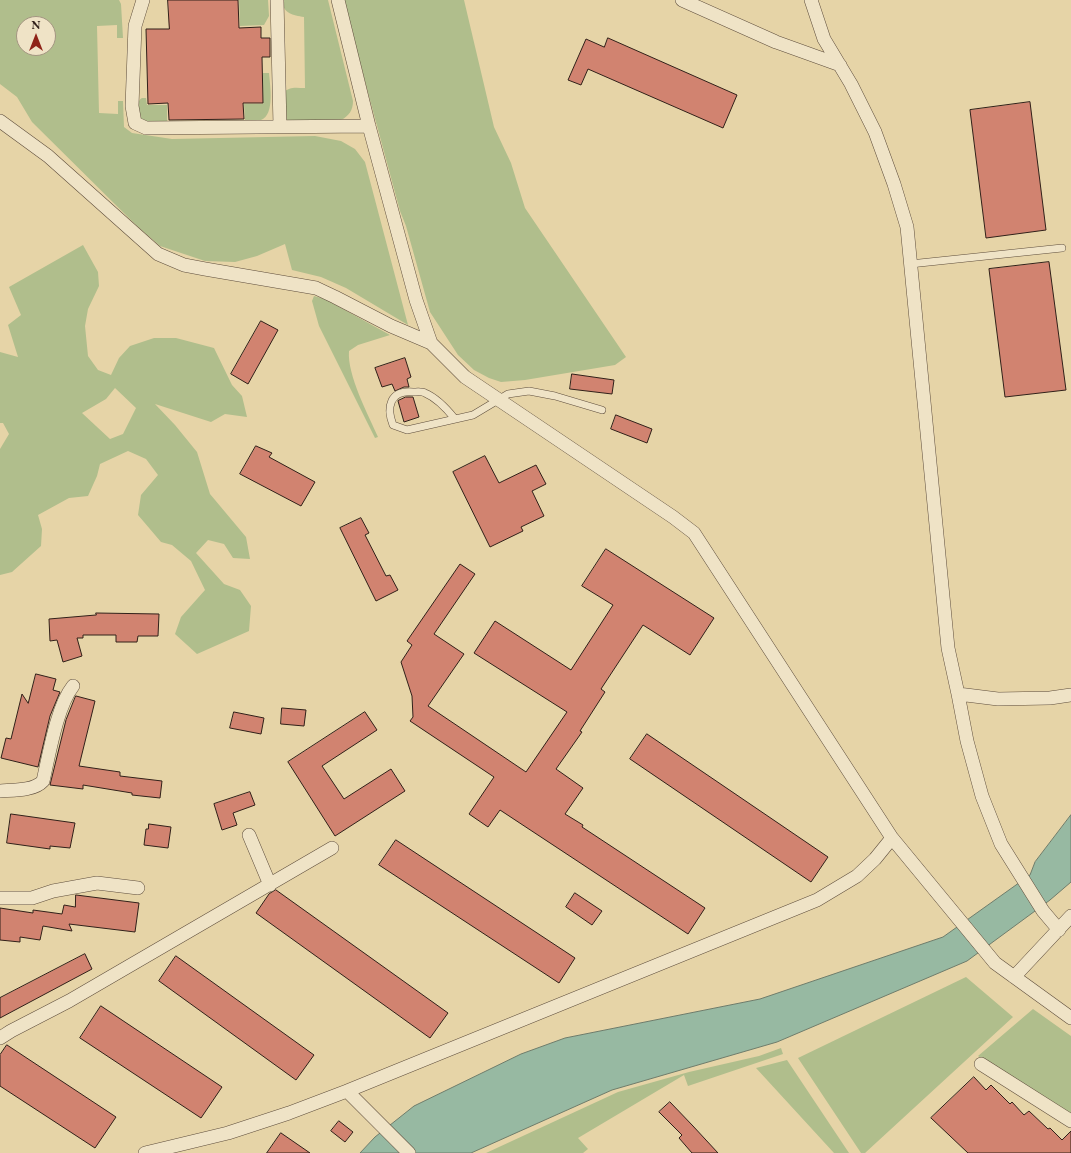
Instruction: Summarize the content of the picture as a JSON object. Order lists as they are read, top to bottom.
{
  "north": "top"
}
